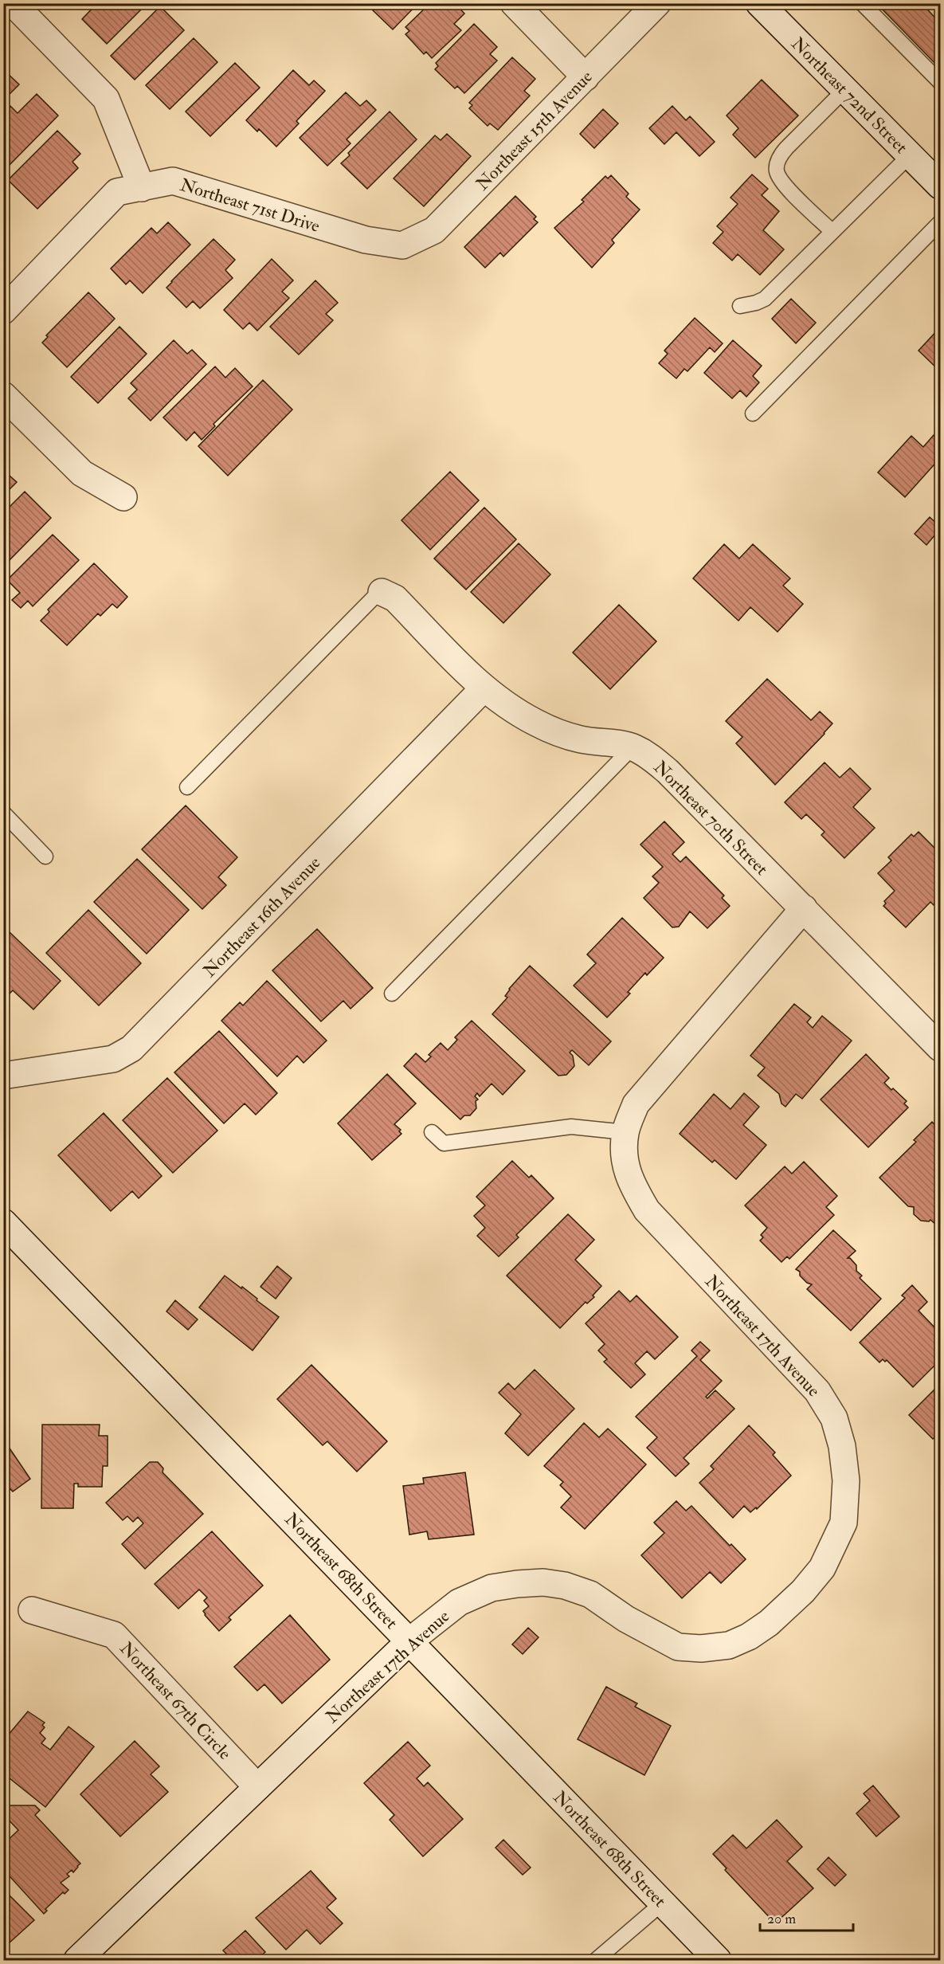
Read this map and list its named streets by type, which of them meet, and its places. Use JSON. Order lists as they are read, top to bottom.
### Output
{
  "streets": {
    "street": [
      "Northeast 72nd Street",
      "Northeast 15th Avenue",
      "Northeast 71st Drive",
      "Northeast 70th Street",
      "Northeast 16th Avenue",
      "Northeast 17th Avenue",
      "Northeast 68th Street",
      "Northeast 67th Circle"
    ]
  },
  "crossings": [
    ["Northeast 15th Avenue", "Northeast 71st Drive"],
    ["Northeast 70th Street", "Northeast 16th Avenue"],
    ["Northeast 70th Street", "Northeast 17th Avenue"],
    ["Northeast 17th Avenue", "Northeast 68th Street"],
    ["Northeast 17th Avenue", "Northeast 67th Circle"]
  ],
  "scale_bar": "20 m"
}
